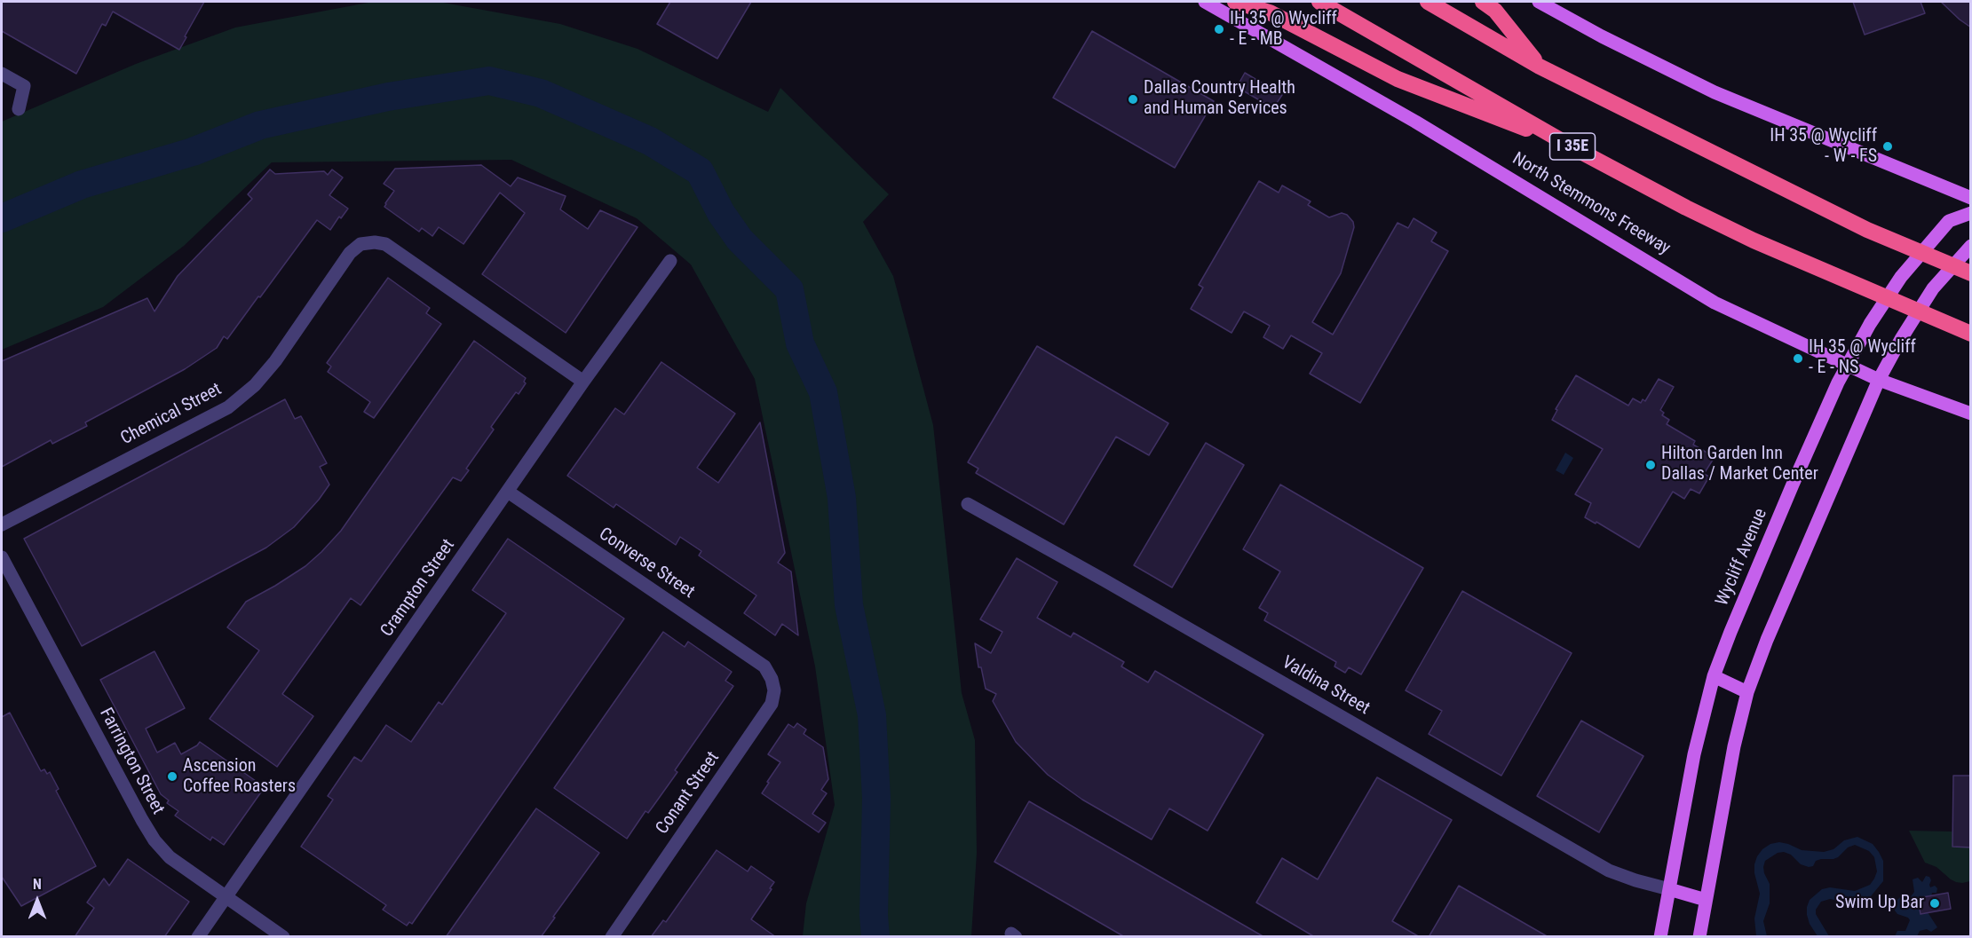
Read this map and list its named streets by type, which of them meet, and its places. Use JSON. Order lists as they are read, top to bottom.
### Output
{
  "streets": {
    "highway": ["I 35E"],
    "main road": ["North Stemmons Freeway", "Wycliff Avenue"],
    "street": [
      "Chemical Street",
      "Converse Street",
      "Crampton Street",
      "Valdina Street",
      "Farrington Street",
      "Conant Street"
    ]
  },
  "crossings": [
    ["North Stemmons Freeway", "Wycliff Avenue"],
    ["Chemical Street", "Crampton Street"],
    ["Wycliff Avenue", "Valdina Street"],
    ["Converse Street", "Crampton Street"],
    ["Converse Street", "Conant Street"],
    ["Crampton Street", "Farrington Street"]
  ],
  "places": [
    "IH 35 @ Wycliff - E - MB",
    "Dallas Country Health and Human Services",
    "IH 35 @ Wycliff - W - FS",
    "IH 35 @ Wycliff - E - NS",
    "Hilton Garden Inn Dallas / Market Center",
    "Ascension Coffee Roasters",
    "Swim Up Bar"
  ],
  "north": "top"
}
